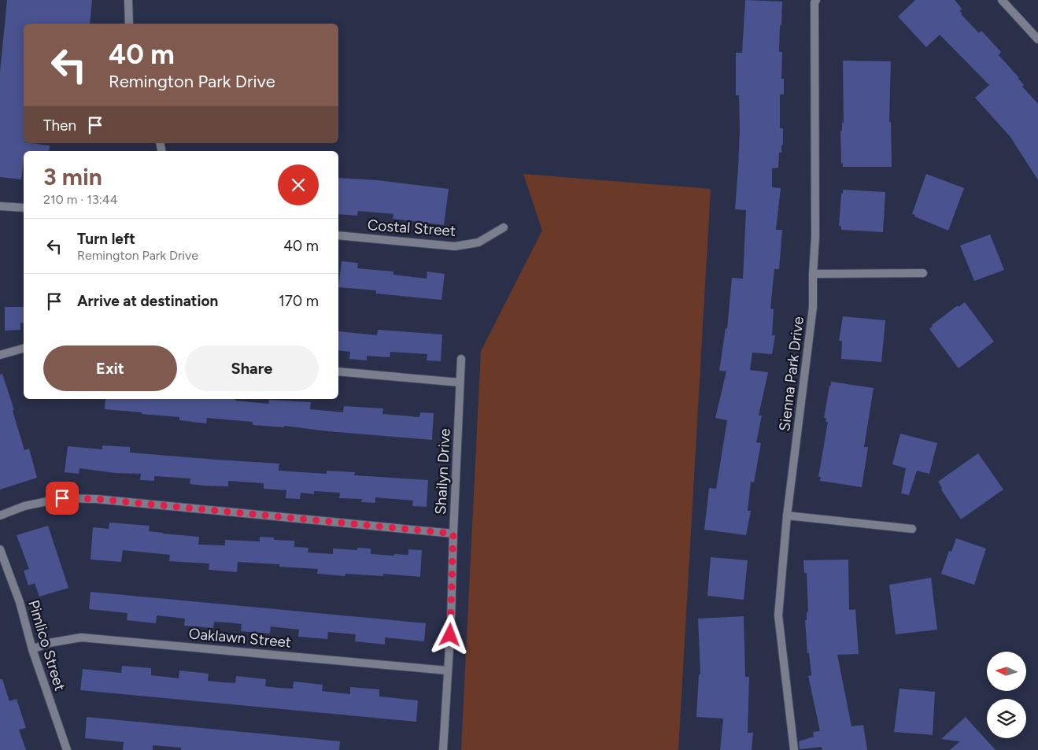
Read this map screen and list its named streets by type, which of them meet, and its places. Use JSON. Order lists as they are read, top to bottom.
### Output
{
  "streets": {
    "street": [
      "Costal Street",
      "Sienna Park Drive",
      "Shailyn Drive",
      "Oaklawn Street",
      "Pimlico Street"
    ]
  },
  "crossings": [
    ["Shailyn Drive", "Oaklawn Street"],
    ["Oaklawn Street", "Pimlico Street"]
  ],
  "north": "left",
  "page": {
    "turn": ["40 m", "Remington Park Drive"],
    "then": "Then",
    "heading": ["3 min", "210 m · 13:44"],
    "list": [
      {
        "name": "Turn left",
        "note": "Remington Park Drive",
        "value": "40 m"
      },
      {
        "name": "Arrive at destination",
        "value": "170 m"
      }
    ],
    "buttons": ["Exit", "Share"]
  }
}
